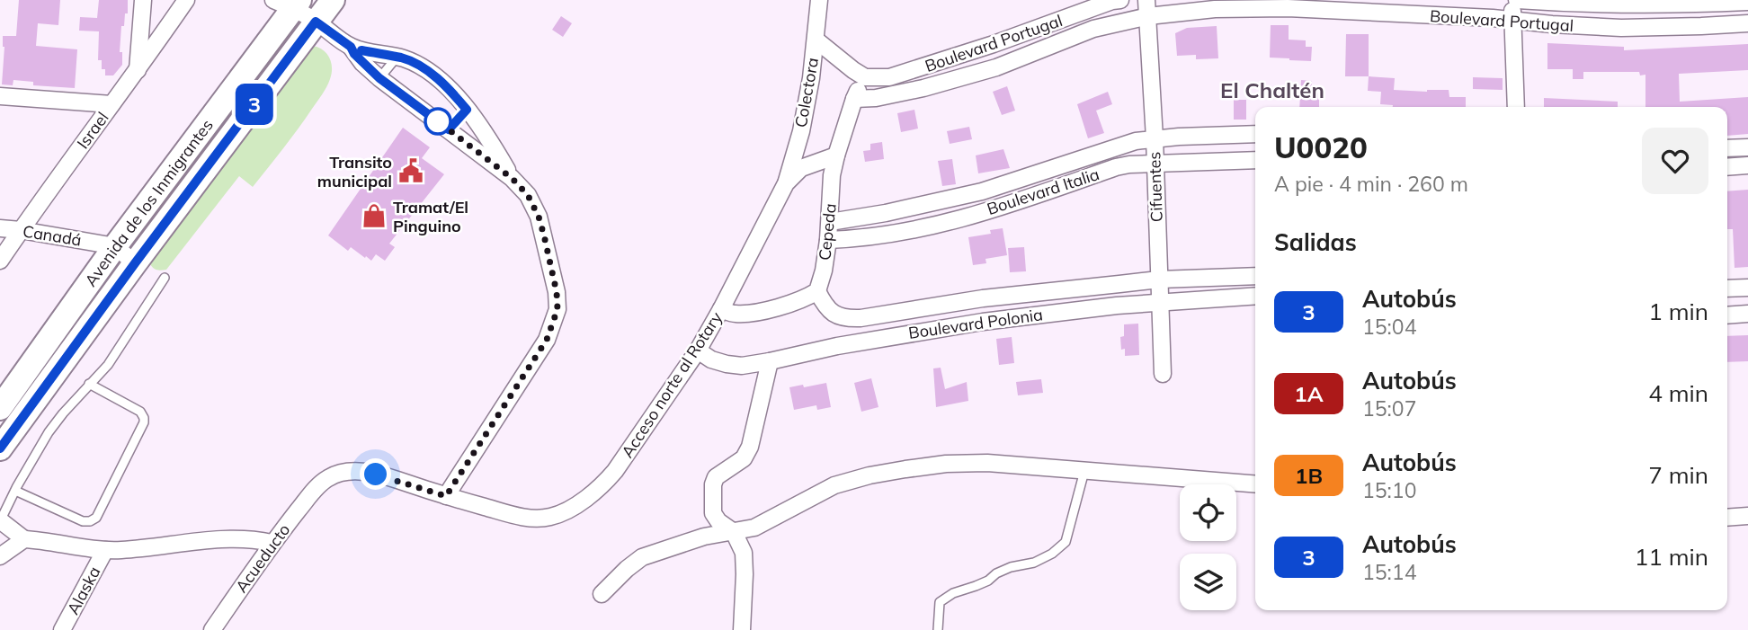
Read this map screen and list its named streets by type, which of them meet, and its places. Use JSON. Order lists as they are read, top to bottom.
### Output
{
  "streets": {
    "street": [
      "Boulevard Portugal",
      "Colectora",
      "Israel",
      "Cifuentes",
      "Boulevard Italia",
      "Avenida de los Inmigrantes",
      "Cepeda",
      "Canadá",
      "Boulevard Polonia",
      "Acceso norte al Rotary",
      "Acueducto",
      "Alaska"
    ]
  },
  "crossings": [
    ["Boulevard Portugal", "Cifuentes"],
    ["Boulevard Portugal", "Cepeda"],
    ["Colectora", "Acceso norte al Rotary"],
    ["Israel", "Canadá"],
    ["Cifuentes", "Boulevard Italia"],
    ["Cifuentes", "Boulevard Polonia"],
    ["Boulevard Italia", "Cepeda"],
    ["Avenida de los Inmigrantes", "Canadá"],
    ["Cepeda", "Boulevard Polonia"],
    ["Cepeda", "Acceso norte al Rotary"],
    ["Boulevard Polonia", "Acceso norte al Rotary"],
    ["Acceso norte al Rotary", "Acueducto"]
  ],
  "districts": ["El Chaltén"],
  "places": {
    "public building": ["Transito municipal"],
    "shop": ["Tramat/El Pinguino"]
  },
  "lines": ["bus line 3"],
  "page": {
    "on_map": "3",
    "heading": [
      ["U0020", "A pie · 4 min · 260 m"],
      "Salidas"
    ],
    "list": [
      {
        "mark": "3",
        "name": "Autobús",
        "note": "15:04",
        "value": "1 min"
      },
      {
        "mark": "1A",
        "name": "Autobús",
        "note": "15:07",
        "value": "4 min"
      },
      {
        "mark": "1B",
        "name": "Autobús",
        "note": "15:10",
        "value": "7 min"
      },
      {
        "mark": "3",
        "name": "Autobús",
        "note": "15:14",
        "value": "11 min"
      }
    ]
  }
}
